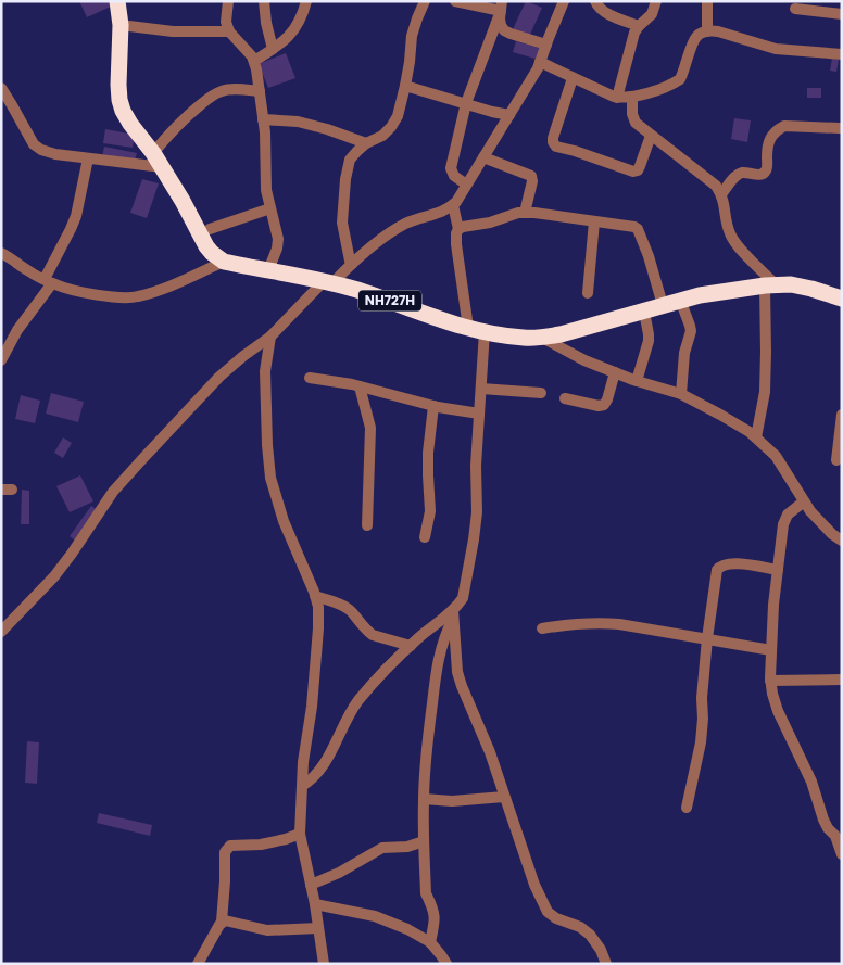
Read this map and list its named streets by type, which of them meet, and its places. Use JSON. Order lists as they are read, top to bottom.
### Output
{
  "streets": {
    "highway": ["NH727H"]
  }
}
